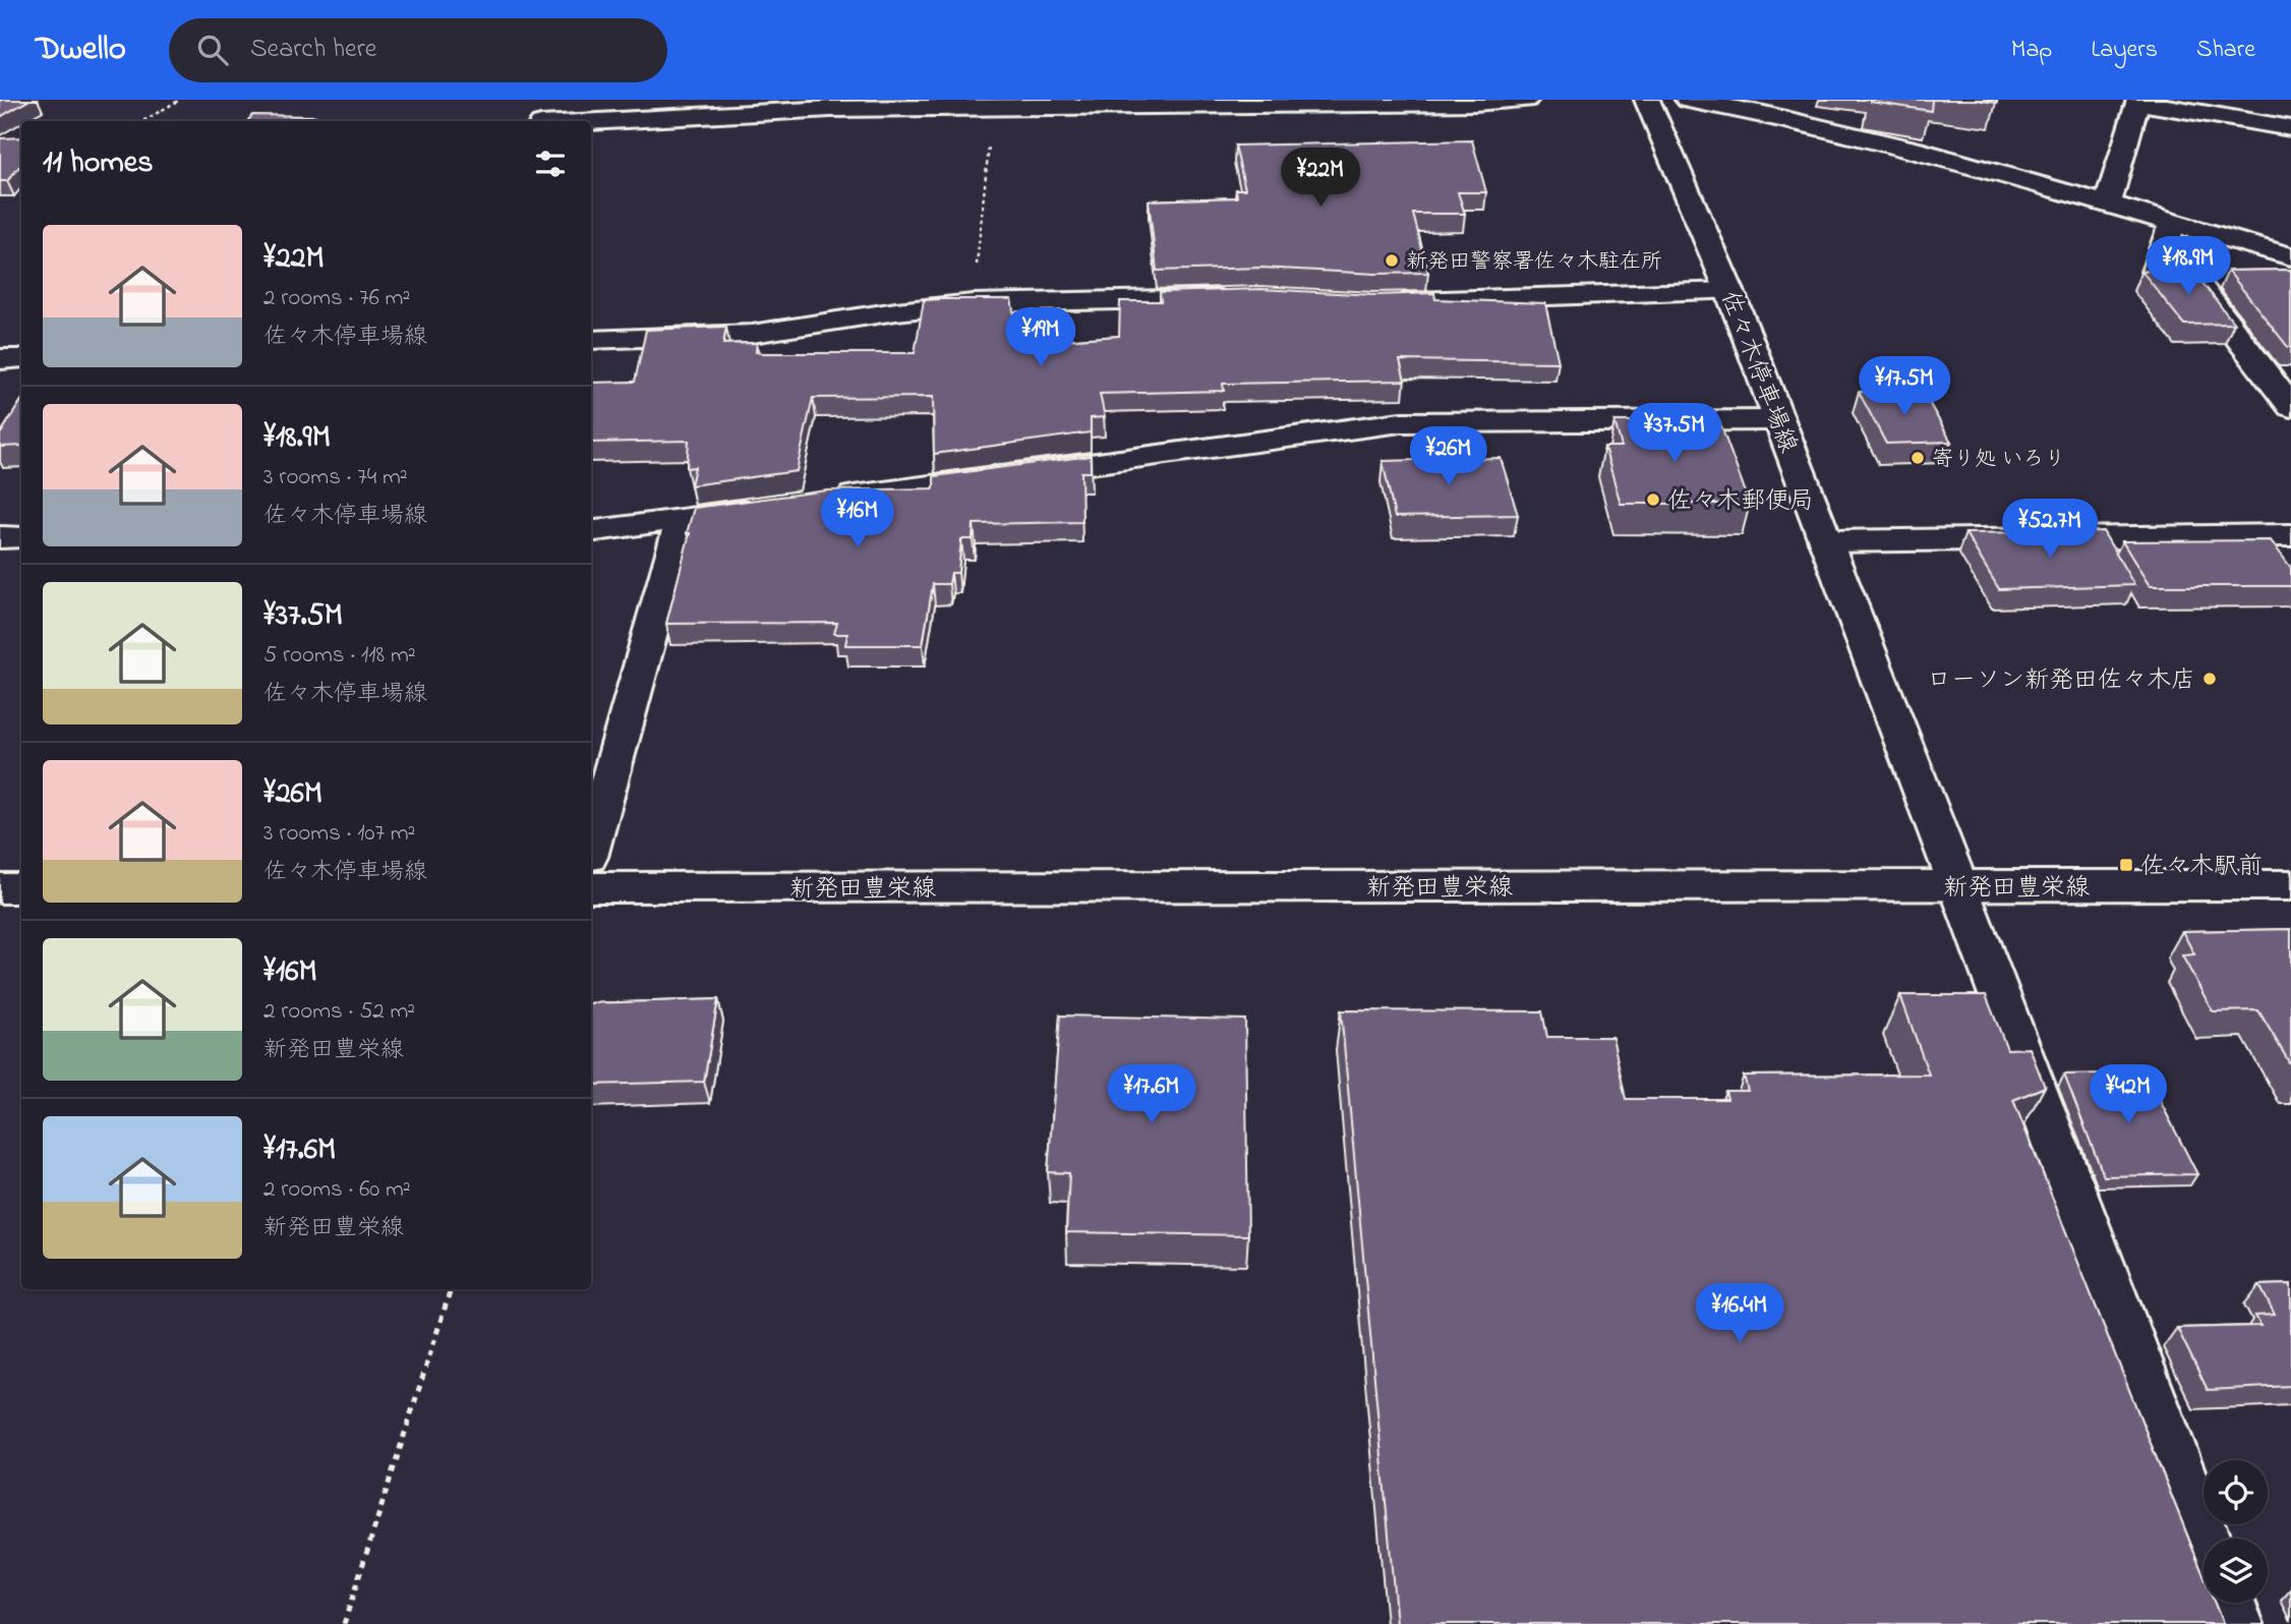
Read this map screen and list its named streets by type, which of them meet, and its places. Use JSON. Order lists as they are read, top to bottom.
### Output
{
  "streets": {
    "street": ["佐々木停車場線", "新発田豊栄線"]
  },
  "crossings": [
    ["佐々木停車場線", "新発田豊栄線"]
  ],
  "places": {
    "other": [
      "新発田警察署佐々木駐在所",
      "寄り処 いろり",
      "佐々木郵便局",
      "ローソン新発田佐々木店"
    ],
    "transit": ["佐々木駅前"]
  },
  "page": {
    "header": "Dwello",
    "search": "Search here",
    "nav": ["Map", "Layers", "Share"],
    "heading": "11 homes",
    "price": [
      "¥22M",
      "¥18.9M",
      "¥19M",
      "¥17.5M",
      "¥37.5M",
      "¥26M",
      "¥16M",
      "¥52.7M",
      "¥17.6M",
      "¥42M",
      "¥16.4M"
    ],
    "list": [
      {
        "name": "¥22M",
        "note": "2 rooms · 76 m² · 佐々木停車場線"
      },
      {
        "name": "¥18.9M",
        "note": "3 rooms · 74 m² · 佐々木停車場線"
      },
      {
        "name": "¥37.5M",
        "note": "5 rooms · 118 m² · 佐々木停車場線"
      },
      {
        "name": "¥26M",
        "note": "3 rooms · 107 m² · 佐々木停車場線"
      },
      {
        "name": "¥16M",
        "note": "2 rooms · 52 m² · 新発田豊栄線"
      },
      {
        "name": "¥17.6M",
        "note": "2 rooms · 60 m² · 新発田豊栄線"
      }
    ]
  }
}
